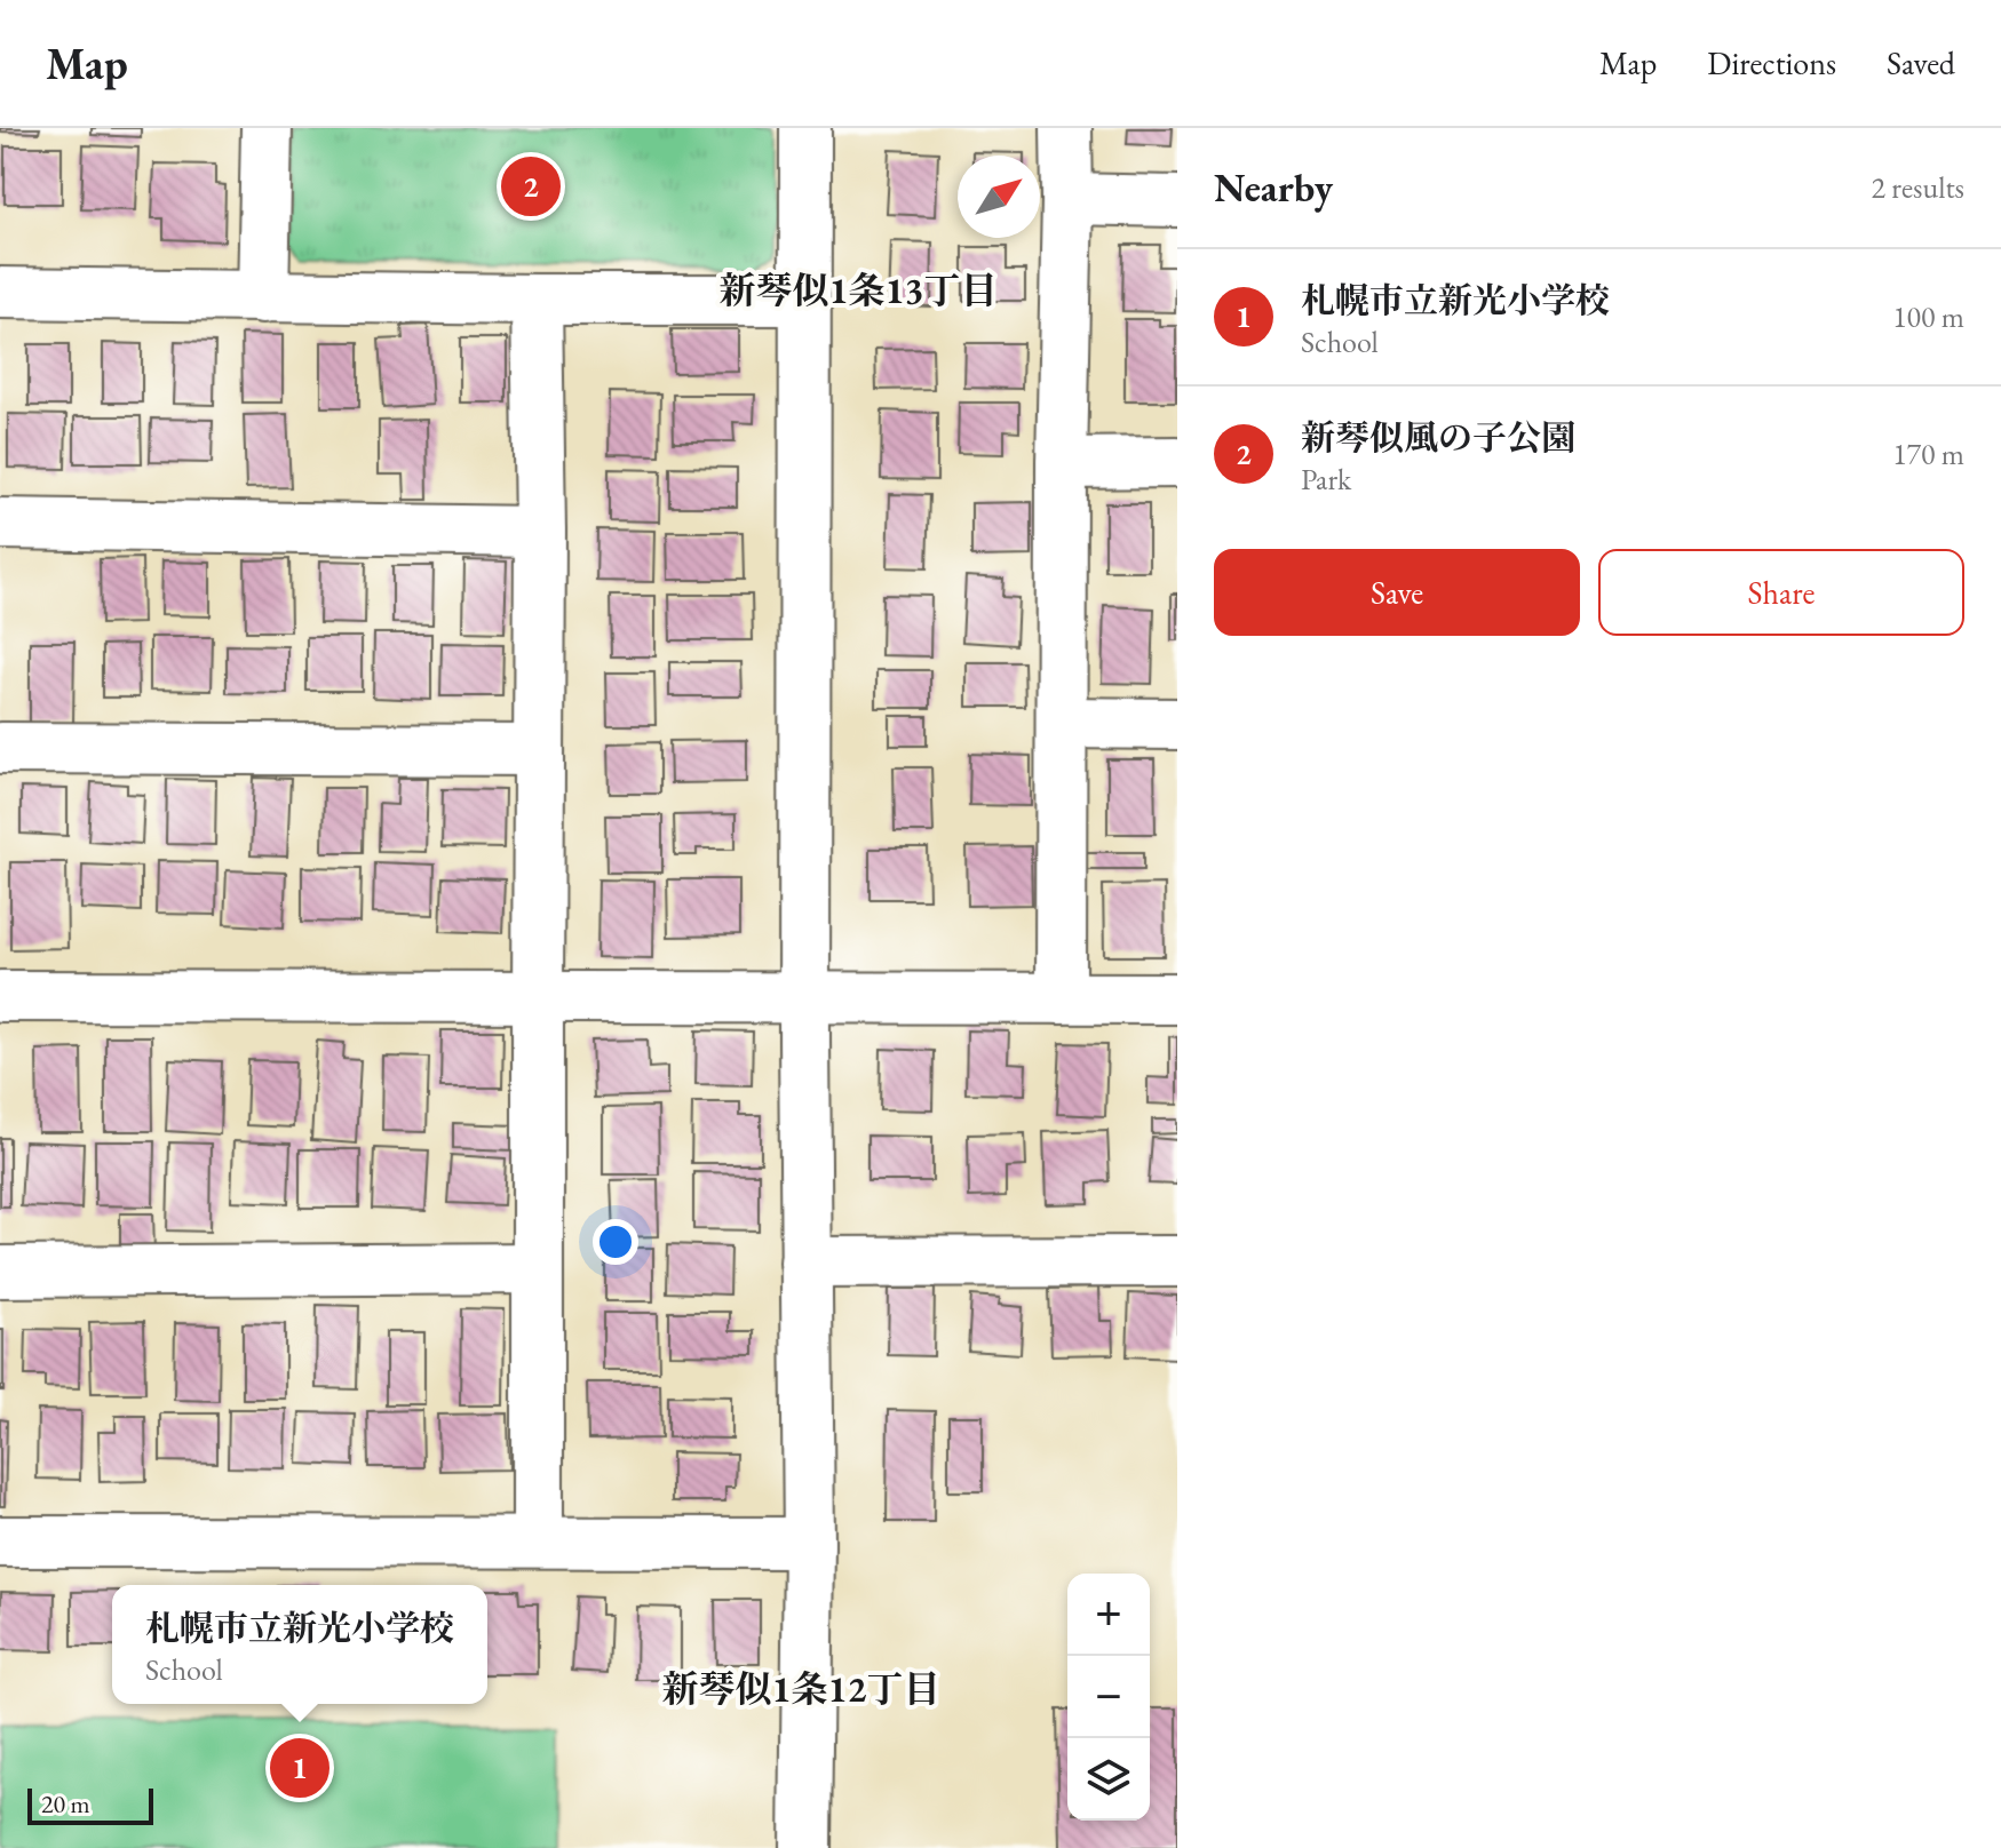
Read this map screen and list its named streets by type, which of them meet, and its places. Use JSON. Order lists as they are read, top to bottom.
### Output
{
  "districts": ["新琴似1条13丁目", "新琴似1条12丁目"],
  "scale_bar": "20 m",
  "north": "top right",
  "page": {
    "header": "Map",
    "nav": ["Map", "Directions", "Saved"],
    "heading": ["Nearby", "2 results"],
    "pins": ["2", "1"],
    "list": [
      {
        "mark": "1",
        "name": "札幌市立新光小学校",
        "note": "School",
        "value": "100 m"
      },
      {
        "mark": "2",
        "name": "新琴似風の子公園",
        "note": "Park",
        "value": "170 m"
      }
    ],
    "buttons": ["Save", "Share"],
    "map_buttons": ["+", "−"],
    "popup": ["札幌市立新光小学校", "School"],
    "scale": "20 m"
  }
}
